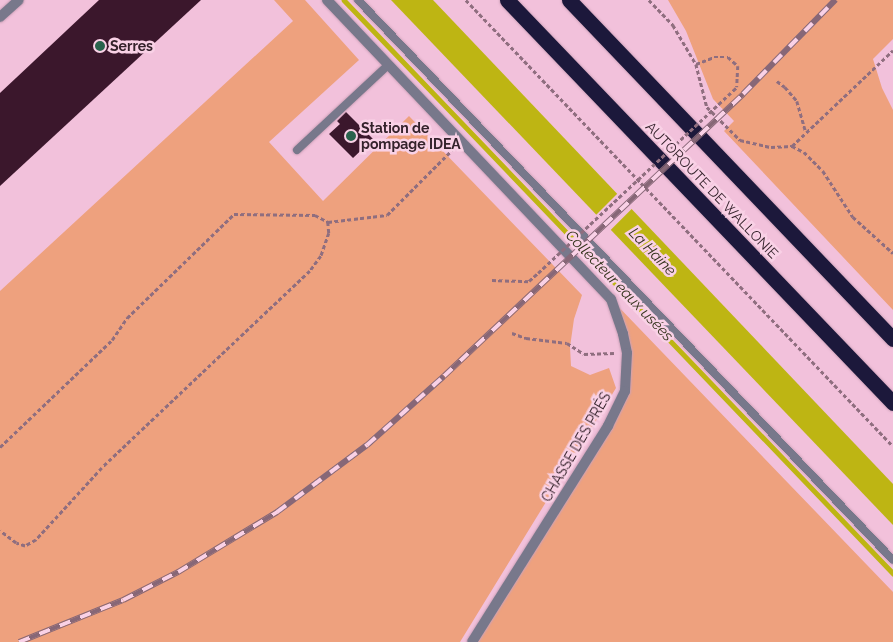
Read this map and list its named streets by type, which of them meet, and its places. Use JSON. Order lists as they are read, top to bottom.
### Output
{
  "streets": {
    "highway": ["AUTOROUTE DE WALLONIE"],
    "street": ["CHASSE DES PRÉS"]
  },
  "water": ["La Haine", "Collecteur eaux usées"],
  "places": ["Serres", "Station de pompage IDEA"]
}
